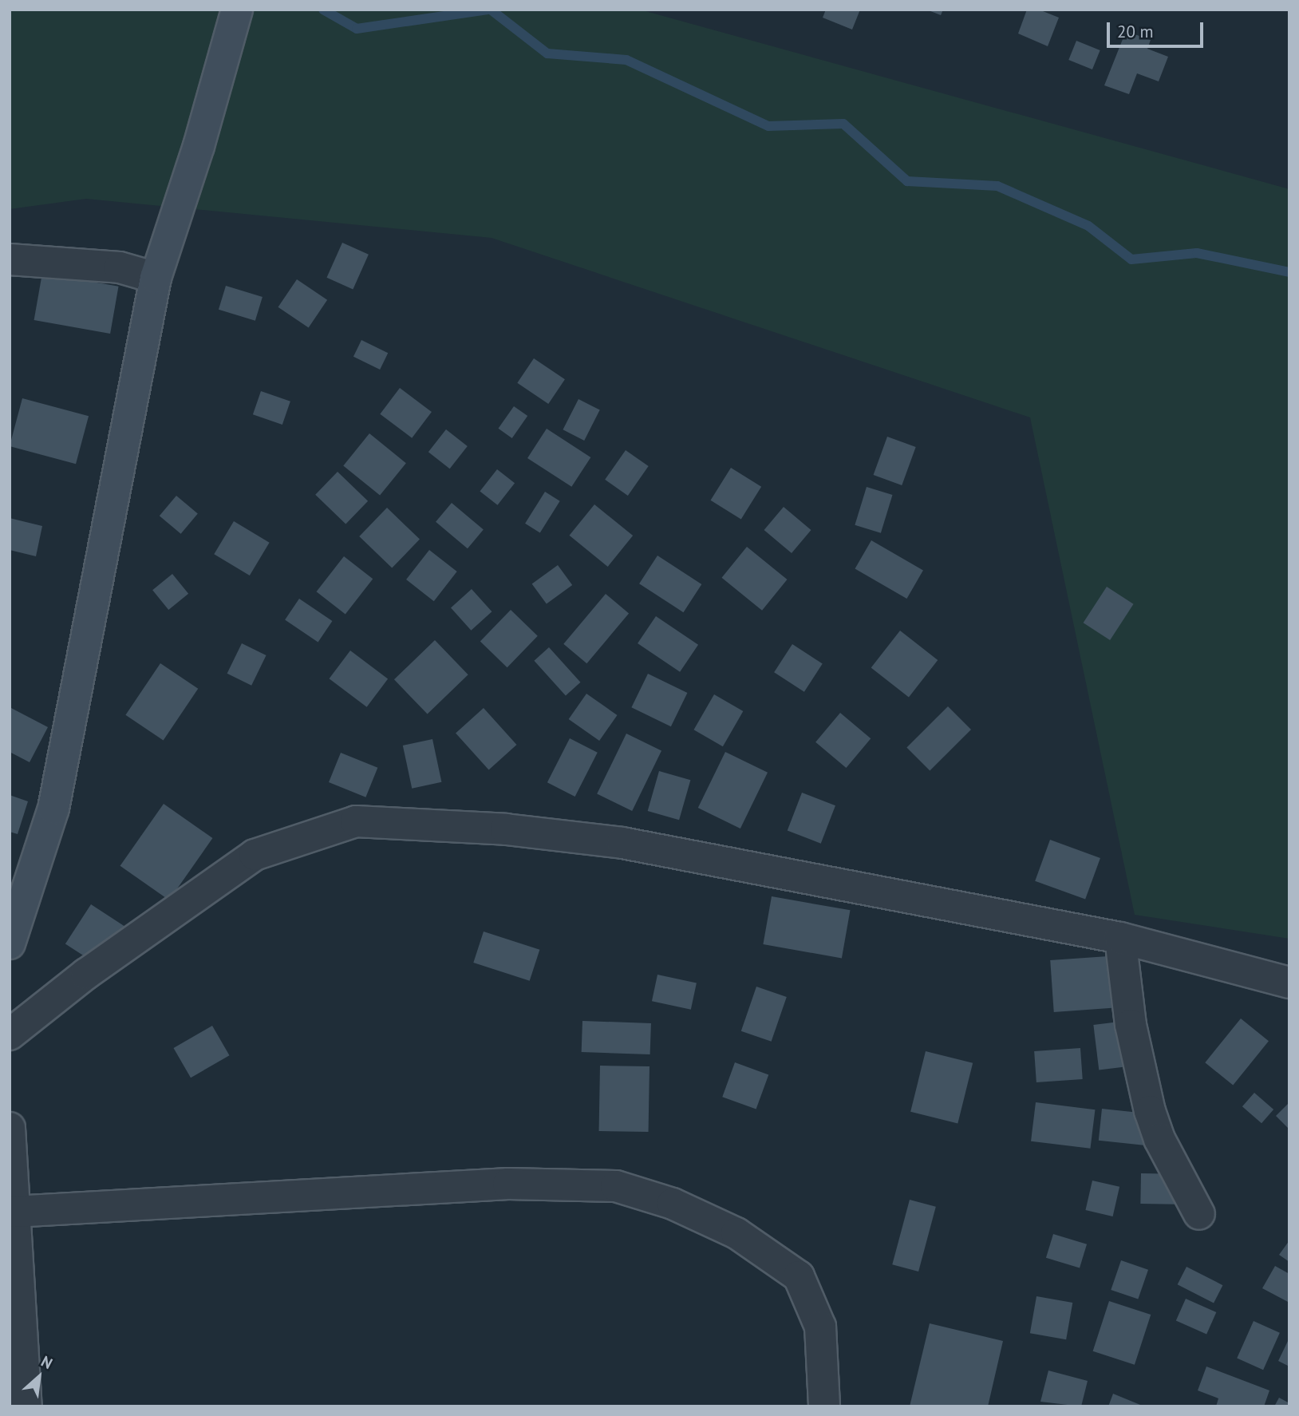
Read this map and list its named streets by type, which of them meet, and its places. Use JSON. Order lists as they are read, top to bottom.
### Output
{
  "scale_bar": "20 m",
  "north": "top right"
}
